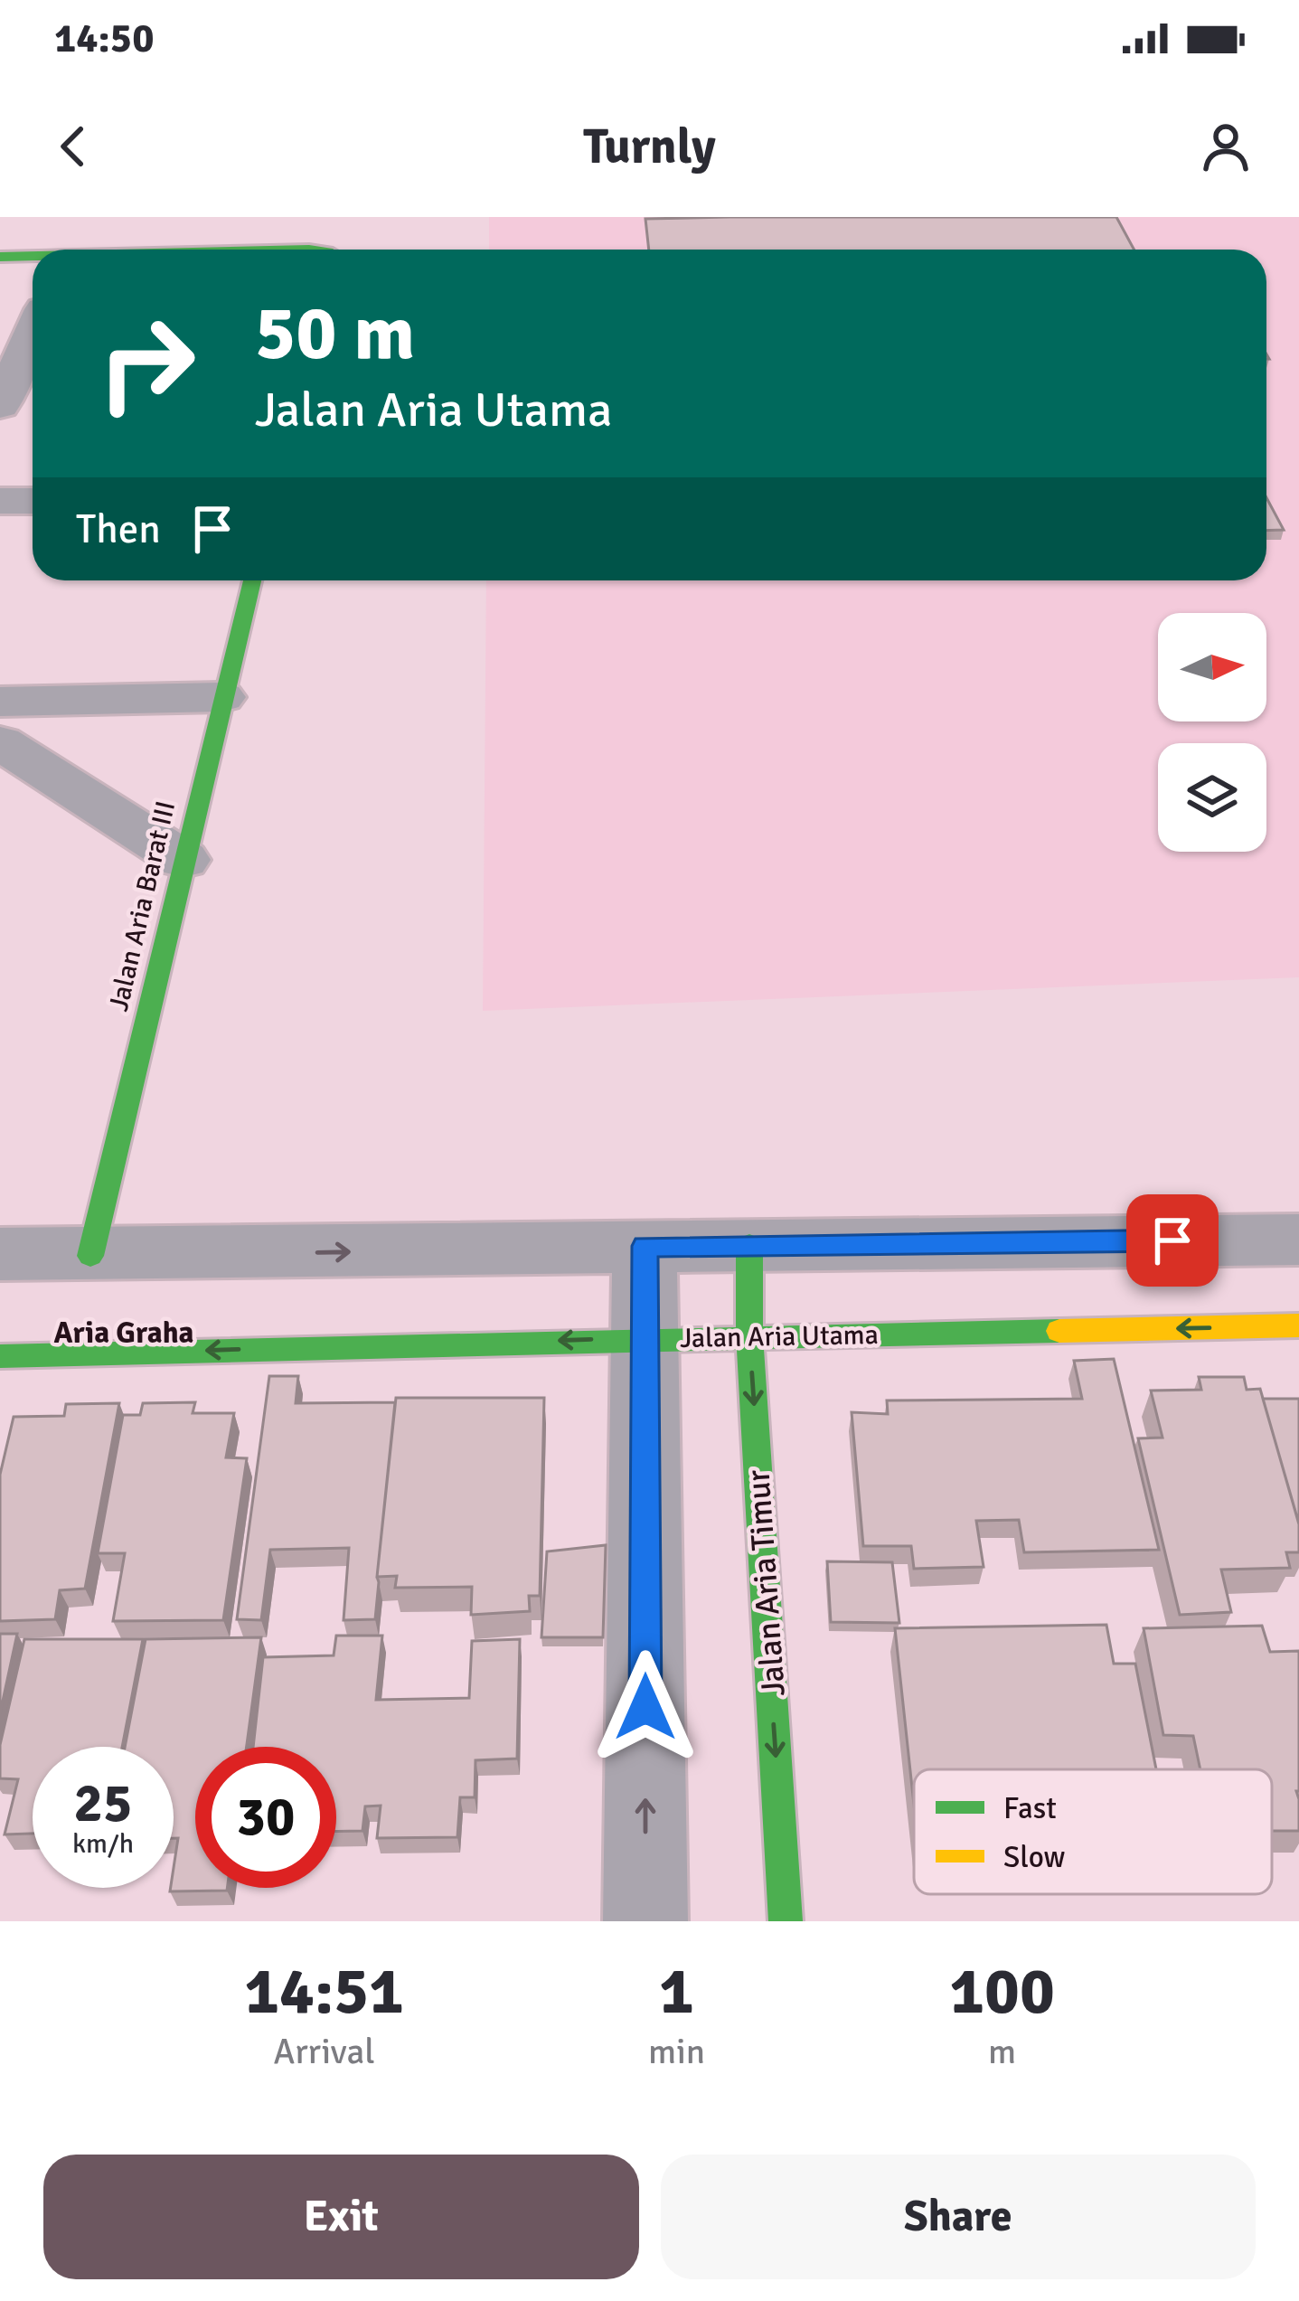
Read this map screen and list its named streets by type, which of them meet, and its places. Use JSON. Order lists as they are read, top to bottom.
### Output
{
  "streets": {
    "street": ["Jalan Aria Barat III", "Jalan Aria Utama", "Jalan Aria Timur"]
  },
  "crossings": [
    ["Jalan Aria Utama", "Jalan Aria Timur"]
  ],
  "districts": ["Aria Graha"],
  "legend": ["Fast", "Slow"],
  "north": "right",
  "page": {
    "status": "14:50",
    "header": "Turnly",
    "turn": ["50 m", "Jalan Aria Utama"],
    "then": "Then",
    "speed": "25 km/h",
    "limit": "30",
    "eta": [
      "14:51",
      "Arrival",
      "1",
      "min",
      "100",
      "m"
    ],
    "buttons": ["Exit", "Share"]
  }
}
